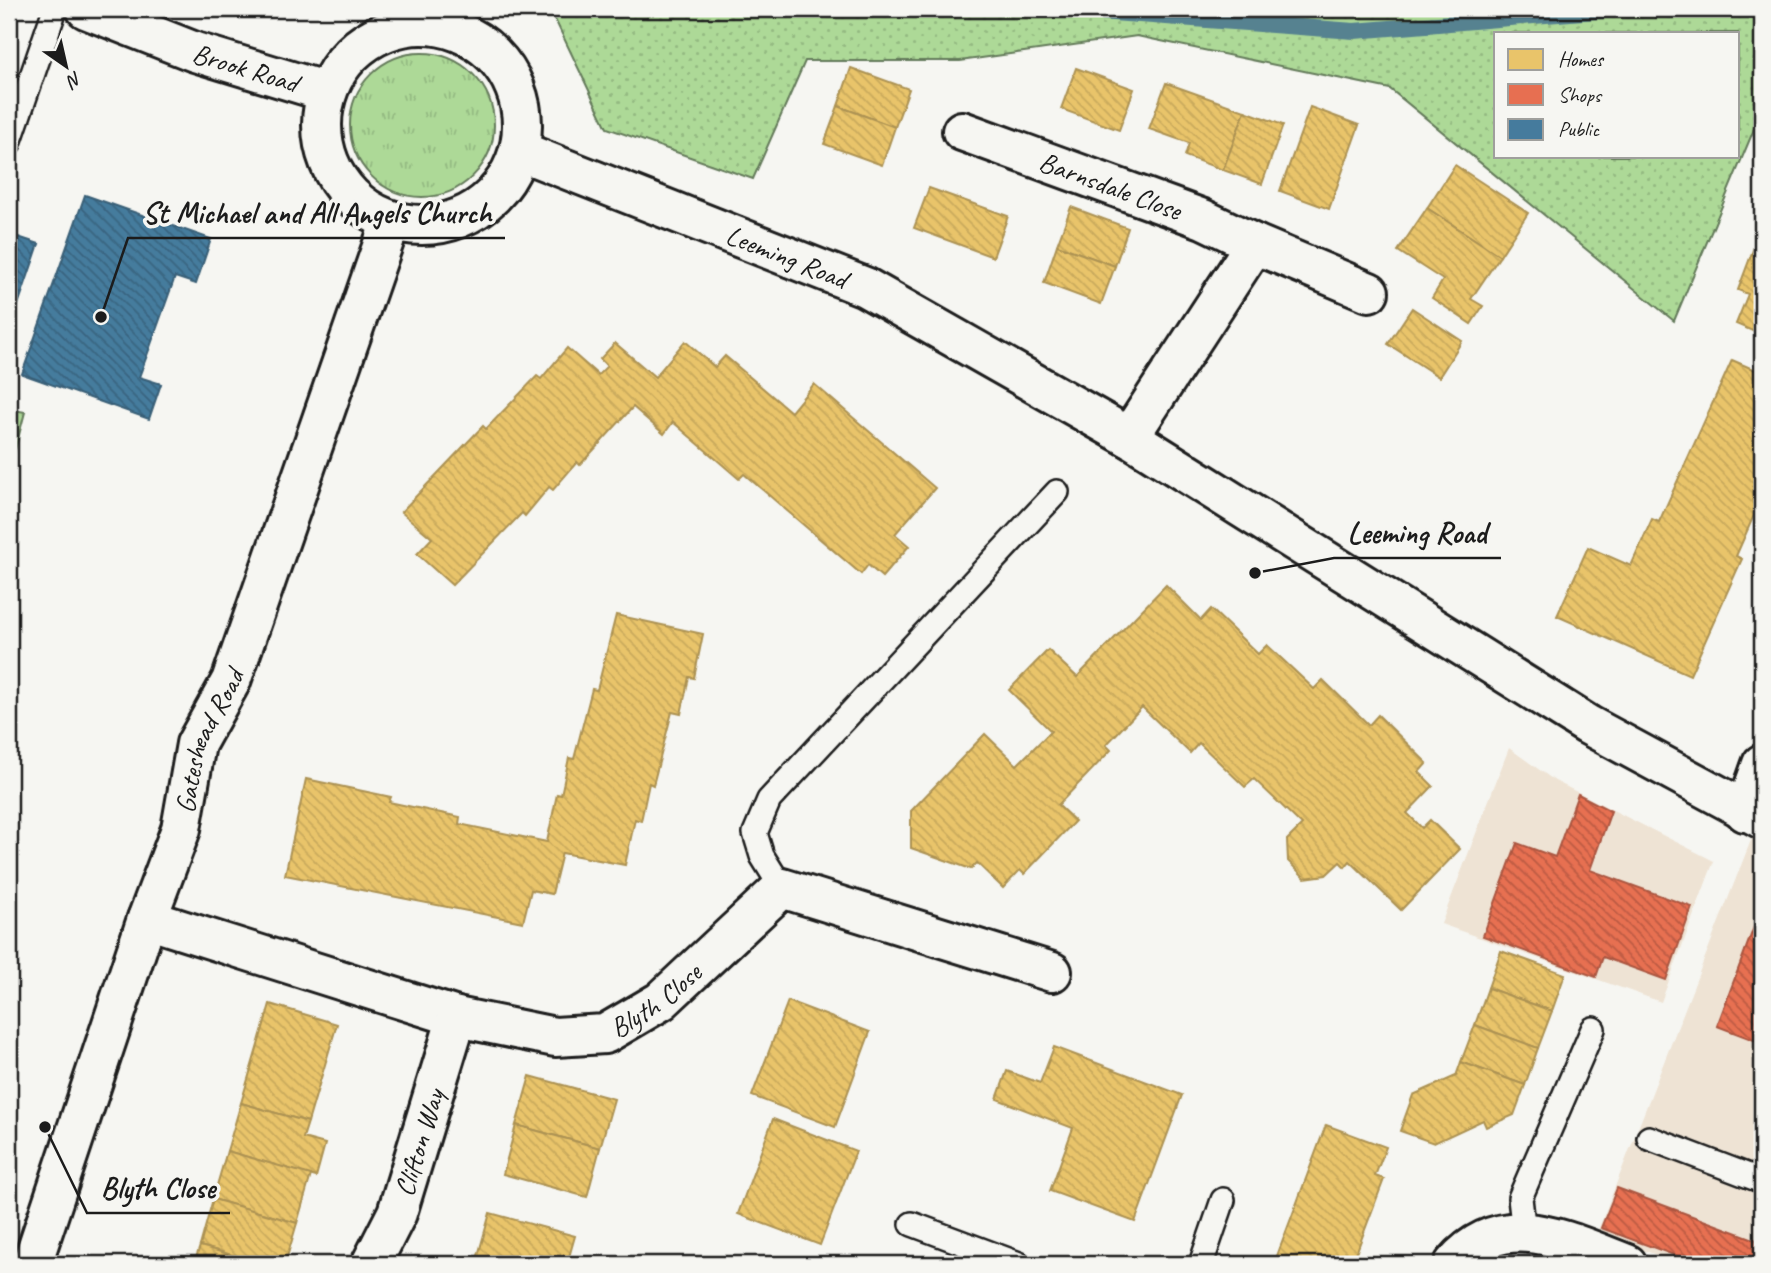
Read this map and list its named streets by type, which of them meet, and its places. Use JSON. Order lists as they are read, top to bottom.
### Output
{
  "streets": {
    "street": [
      "Brook Road",
      "Barnsdale Close",
      "Leeming Road",
      "Gateshead Road",
      "Blyth Close",
      "Clifton Way"
    ]
  },
  "crossings": [
    ["Brook Road", "Leeming Road"],
    ["Brook Road", "Gateshead Road"],
    ["Leeming Road", "Gateshead Road"],
    ["Gateshead Road", "Blyth Close"],
    ["Blyth Close", "Clifton Way"]
  ],
  "places": ["St Michael and All Angels Church", "Leeming Road", "Blyth Close"],
  "legend": ["Homes", "Shops", "Public"],
  "north": "bottom right"
}
